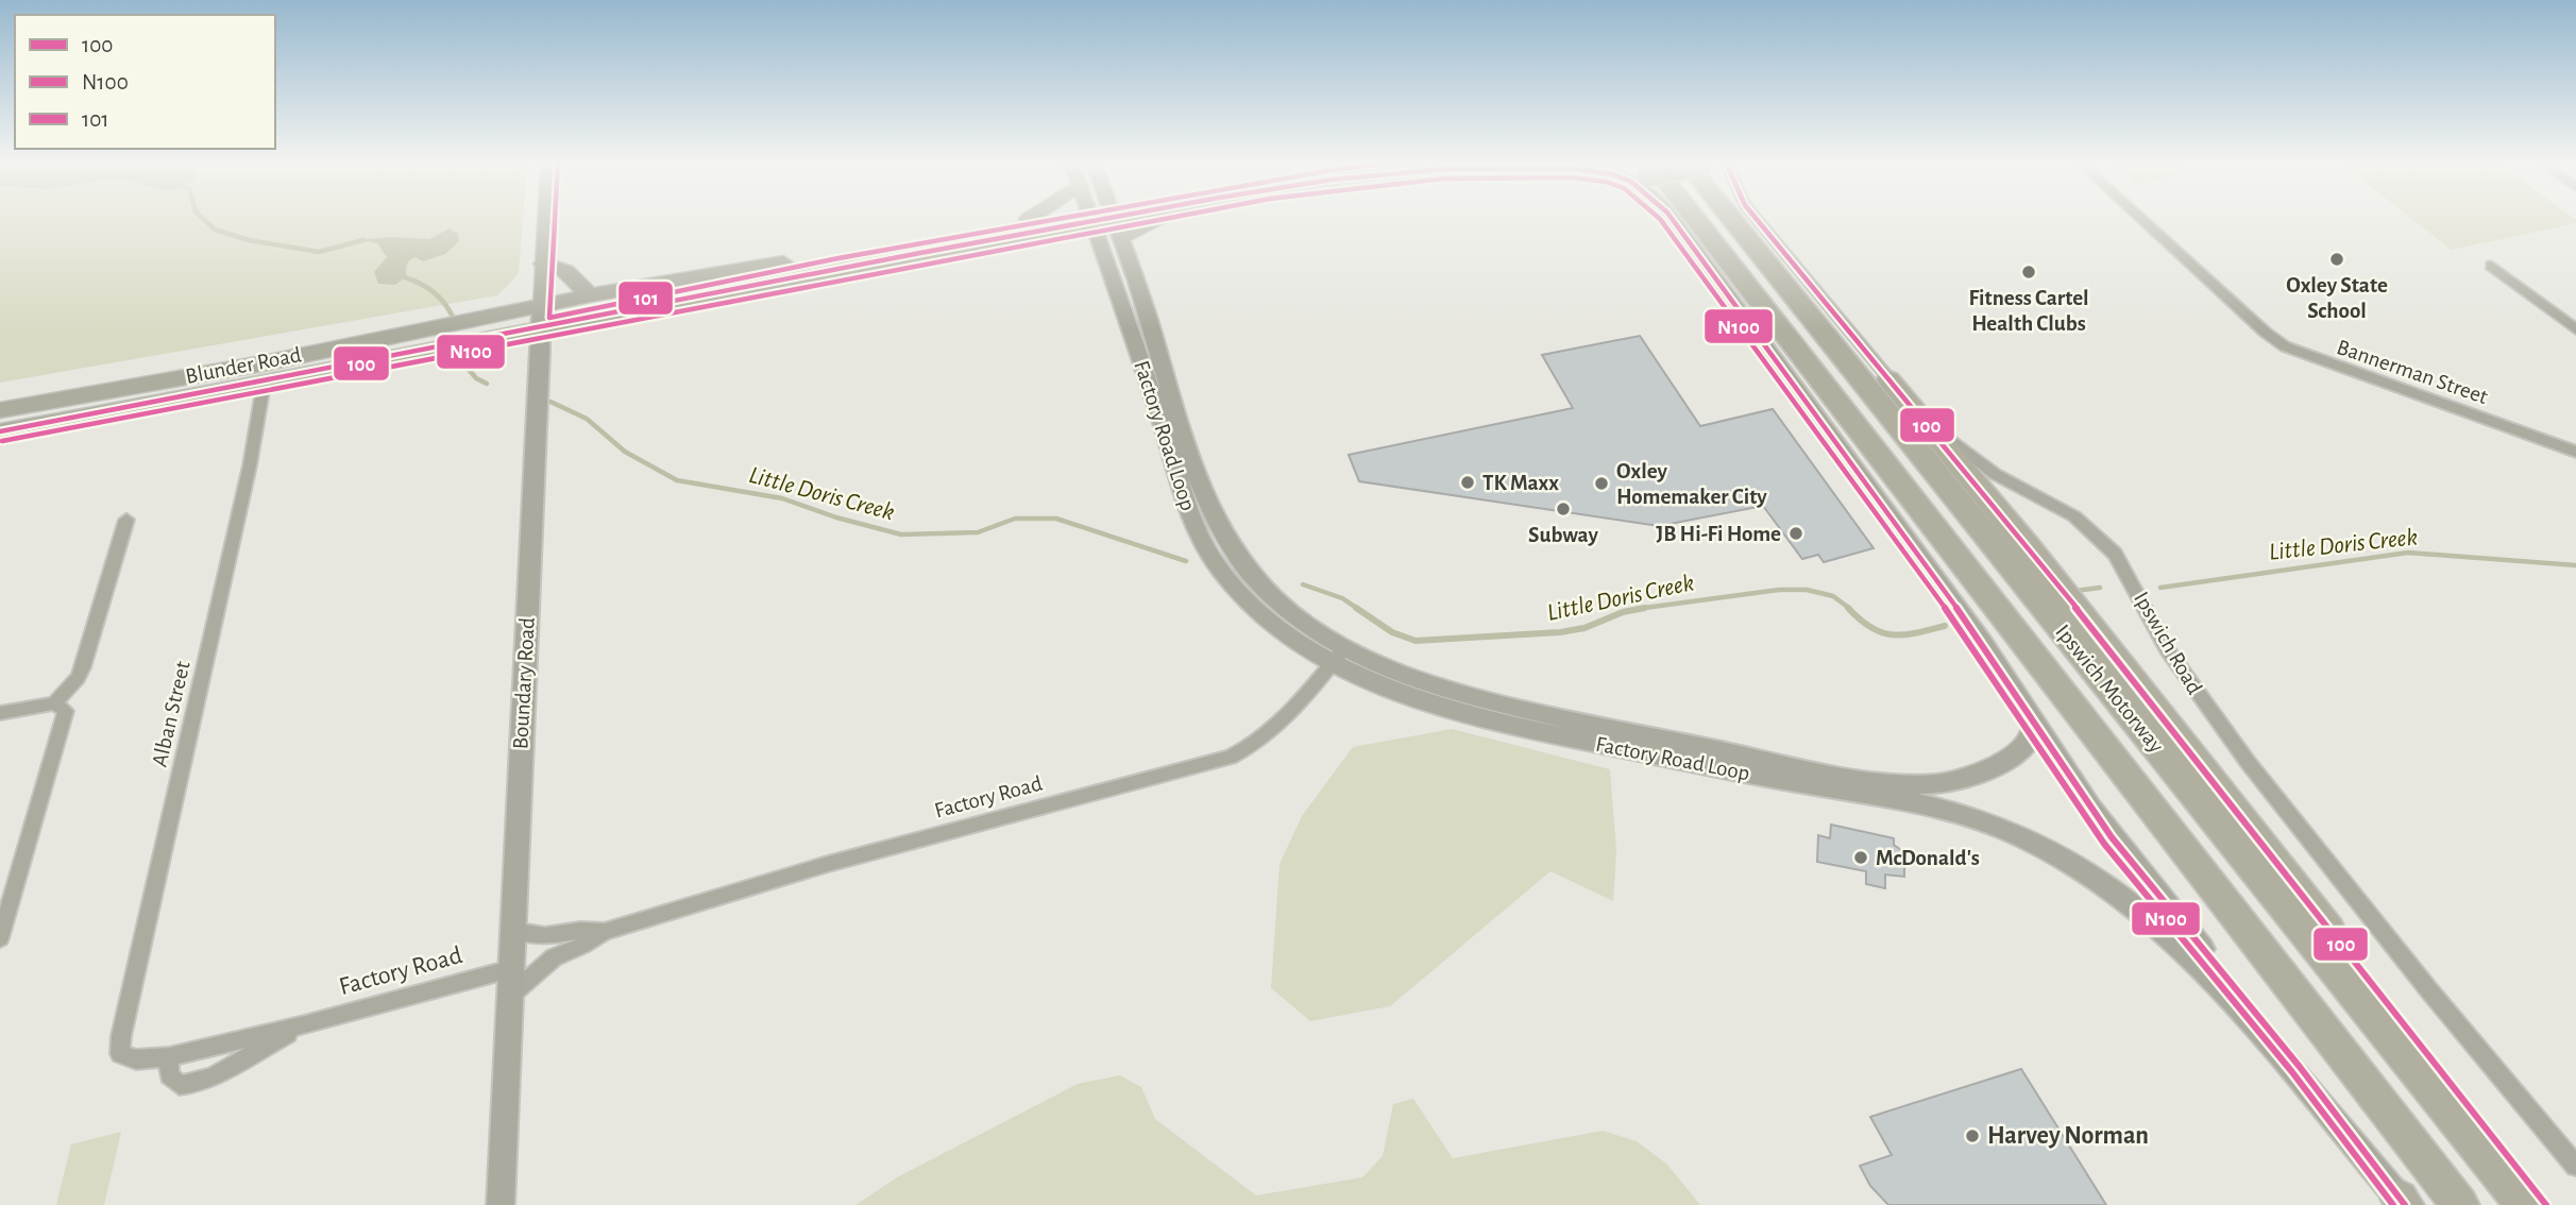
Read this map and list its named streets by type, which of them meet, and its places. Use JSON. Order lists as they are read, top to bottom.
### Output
{
  "streets": {
    "highway": ["Ipswich Motorway"],
    "main road": ["Blunder Road", "Factory Road Loop", "Boundary Road"],
    "street": [
      "Bannerman Street",
      "Ipswich Road",
      "Alban Street",
      "Factory Road"
    ]
  },
  "crossings": [
    ["Blunder Road", "Boundary Road"],
    ["Blunder Road", "Alban Street"],
    ["Factory Road Loop", "Factory Road"],
    ["Boundary Road", "Factory Road"],
    ["Alban Street", "Factory Road"]
  ],
  "water": ["Little Doris Creek"],
  "places": [
    "Oxley State School",
    "Fitness Cartel Health Clubs",
    "TK Maxx",
    "Oxley Homemaker City",
    "Subway",
    "JB Hi-Fi Home",
    "McDonald's",
    "Harvey Norman"
  ],
  "lines": ["transit line 100", "transit line N100", "transit line 101"],
  "legend": ["100", "N100", "101"]
}
